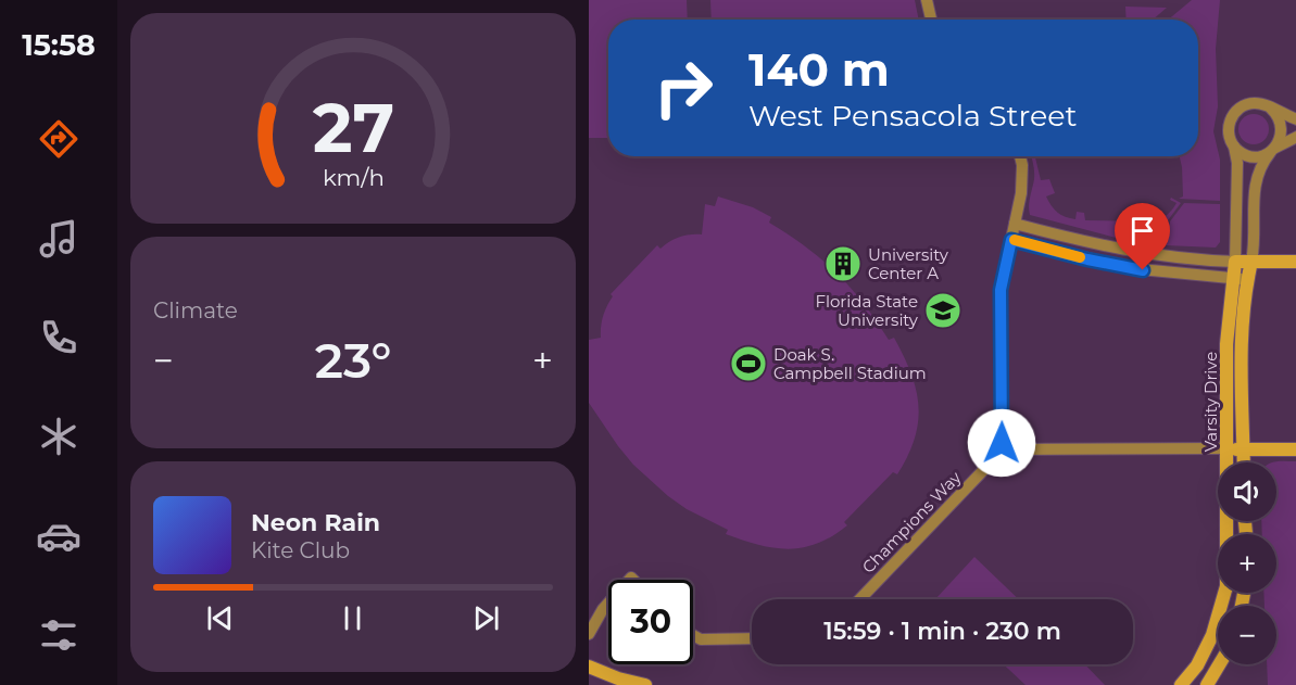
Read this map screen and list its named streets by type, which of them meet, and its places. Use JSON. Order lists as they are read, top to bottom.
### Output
{
  "streets": {
    "main road": ["Varsity Drive"],
    "street": ["Champions Way"]
  },
  "places": {
    "building": ["University Center A"],
    "school or university": ["Florida State University"],
    "sports": ["Doak S. Campbell Stadium"]
  },
  "page": {
    "tabs": "15:58",
    "turn": ["140 m", "West Pensacola Street"],
    "tile": "Climate",
    "heat": ["−", "23°", "+"],
    "map_buttons": ["+", "−"],
    "song": ["Neon Rain", "Kite Club"],
    "limit": "30",
    "trip": "15:59 · 1 min · 230 m",
    "gauge": ["27", "km/h"]
  }
}
